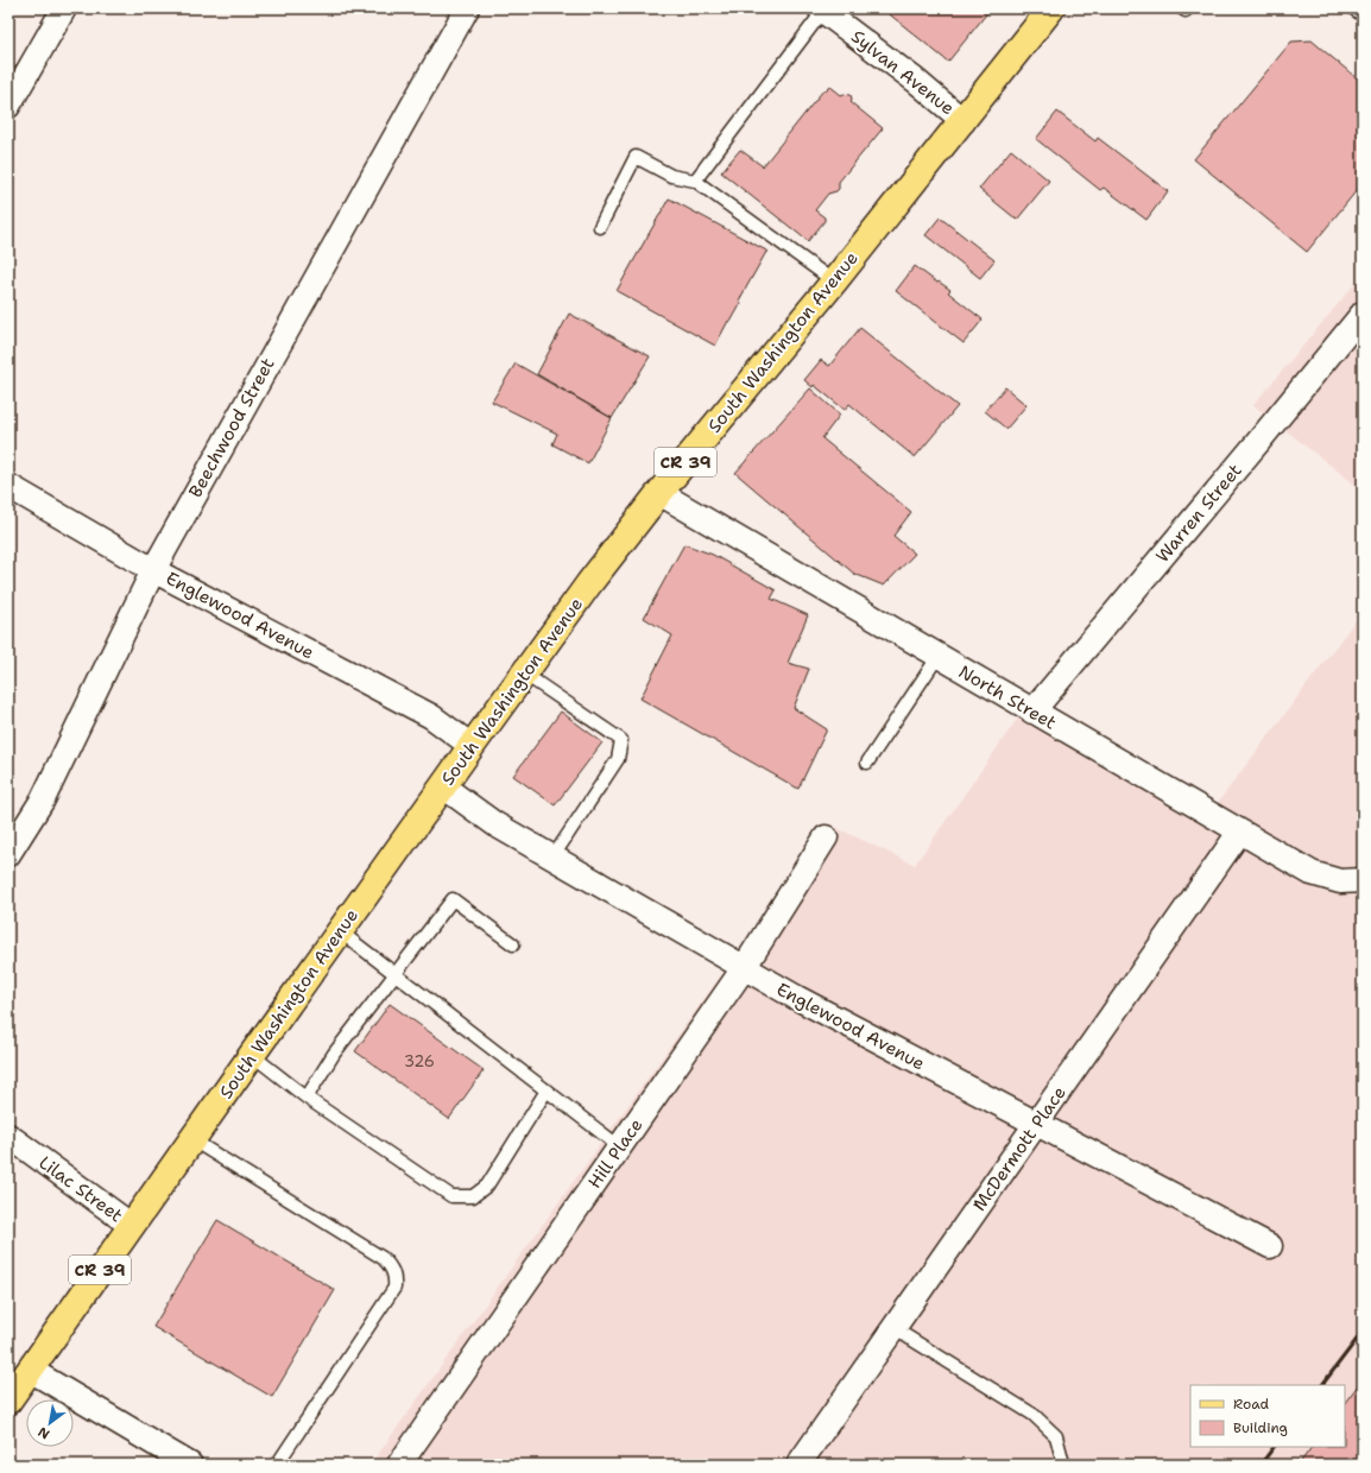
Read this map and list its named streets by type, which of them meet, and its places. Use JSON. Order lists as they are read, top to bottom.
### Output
{
  "streets": {
    "main road": ["South Washington Avenue", "CR 39"],
    "street": [
      "Sylvan Avenue",
      "Beechwood Street",
      "Warren Street",
      "Englewood Avenue",
      "North Street",
      "McDermott Place",
      "Hill Place",
      "Lilac Street"
    ]
  },
  "crossings": [
    ["Sylvan Avenue", "South Washington Avenue"],
    ["South Washington Avenue", "Englewood Avenue"],
    ["South Washington Avenue", "North Street"],
    ["South Washington Avenue", "Lilac Street"],
    ["Beechwood Street", "Englewood Avenue"],
    ["Warren Street", "North Street"],
    ["Englewood Avenue", "McDermott Place"],
    ["Englewood Avenue", "Hill Place"],
    ["North Street", "McDermott Place"]
  ],
  "house_numbers": ["326"],
  "legend": ["Road", "Building"],
  "north": "bottom left"
}
